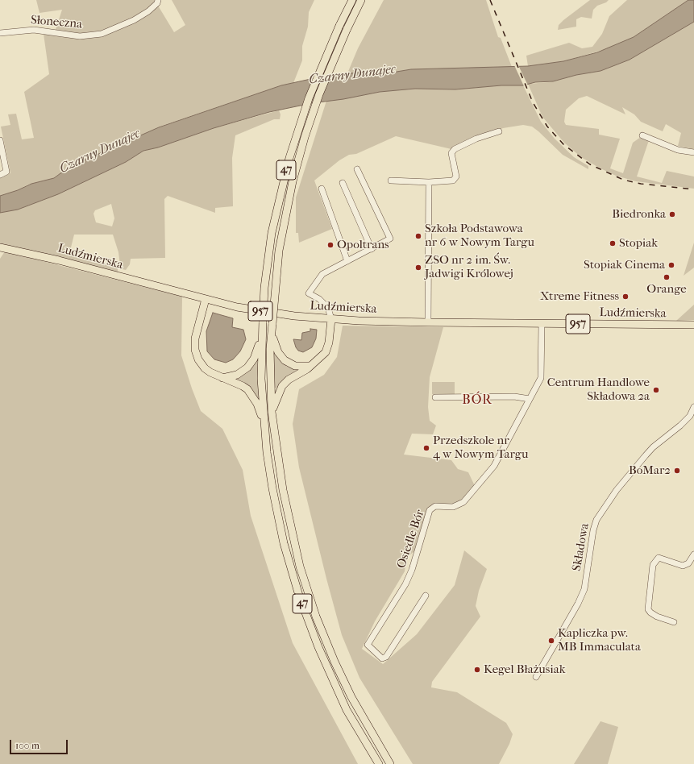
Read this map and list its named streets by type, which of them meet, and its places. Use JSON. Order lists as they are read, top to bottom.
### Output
{
  "streets": {
    "main road": ["47", "Ludźmierska", "957"],
    "street": ["Słoneczna", "Osiedle Bór", "Składowa"]
  },
  "crossings": [
    ["Ludźmierska", "Osiedle Bór"]
  ],
  "districts": ["BÓR"],
  "water": ["Czarny Dunajec"],
  "places": [
    "Biedronka",
    "Szkoła Podstawowa nr 6 w Nowym Targu",
    "Stopiak",
    "Opoltrans",
    "Stopiak Cinema",
    "ZSO nr 2 im. Św. Jadwigi Królowej",
    "Orange",
    "Xtreme Fitness",
    "Centrum Handlowe Składowa 2a",
    "Przedszkole nr 4 w Nowym Targu",
    "BoMar2",
    "Kapliczka pw. MB Immaculata",
    "Kegel Błażusiak"
  ],
  "scale_bar": "100 m"
}
